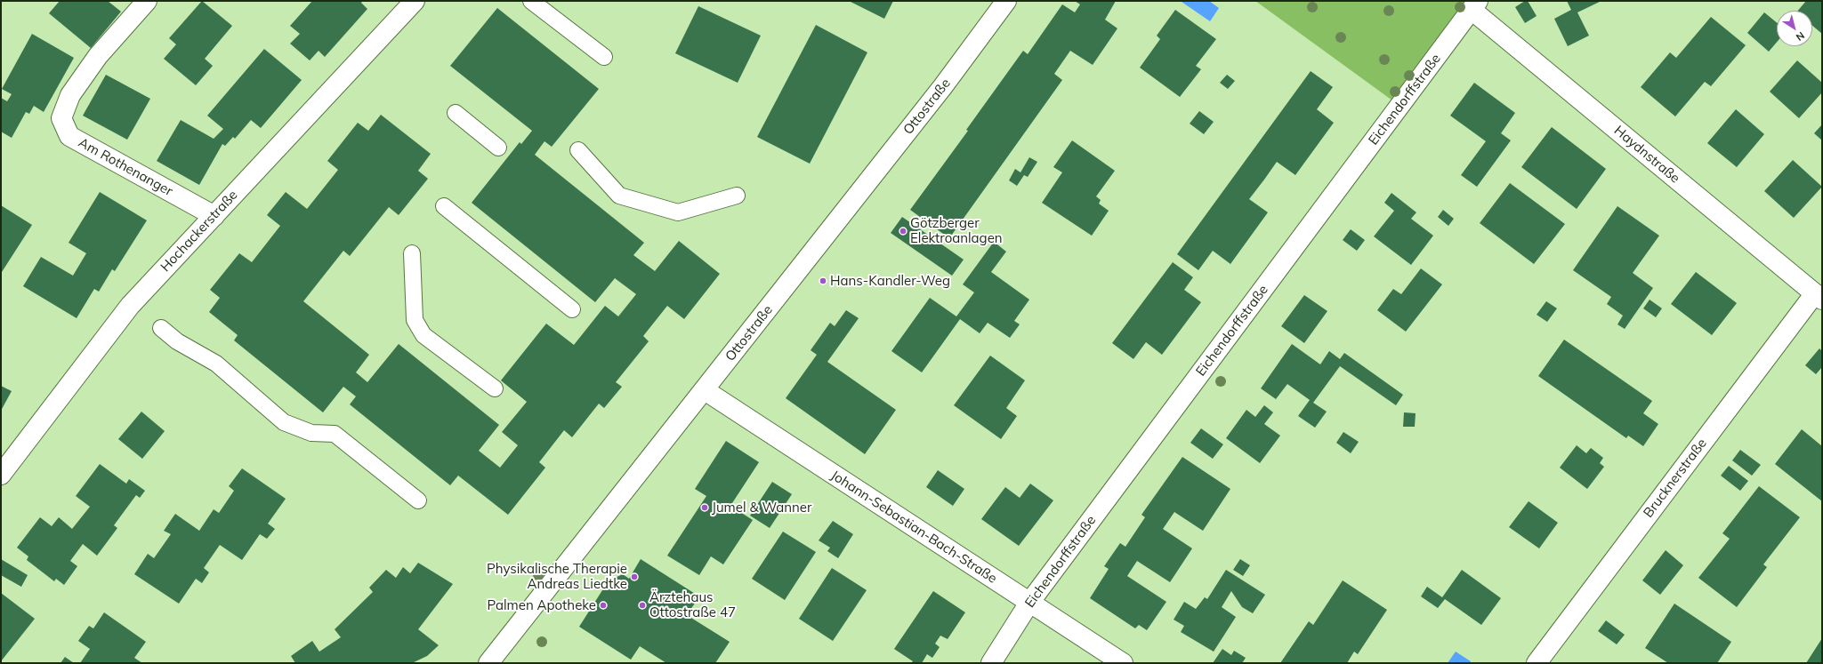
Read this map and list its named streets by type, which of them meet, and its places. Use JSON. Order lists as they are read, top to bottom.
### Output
{
  "streets": {
    "street": [
      "Eichendorffstraße",
      "Ottostraße",
      "Haydnstraße",
      "Am Rothenanger",
      "Hochackerstraße",
      "Brucknerstraße",
      "Johann-Sebastian-Bach-Straße"
    ]
  },
  "crossings": [
    ["Eichendorffstraße", "Haydnstraße"],
    ["Eichendorffstraße", "Johann-Sebastian-Bach-Straße"],
    ["Ottostraße", "Johann-Sebastian-Bach-Straße"],
    ["Haydnstraße", "Brucknerstraße"],
    ["Am Rothenanger", "Hochackerstraße"]
  ],
  "places": [
    "Götzberger Elektroanlagen",
    "Hans-Kandler-Weg",
    "Jumel & Wanner",
    "Physikalische Therapie Andreas Liedtke",
    "Palmen Apotheke",
    "Ärztehaus Ottostraße 47"
  ],
  "north": "bottom right"
}
